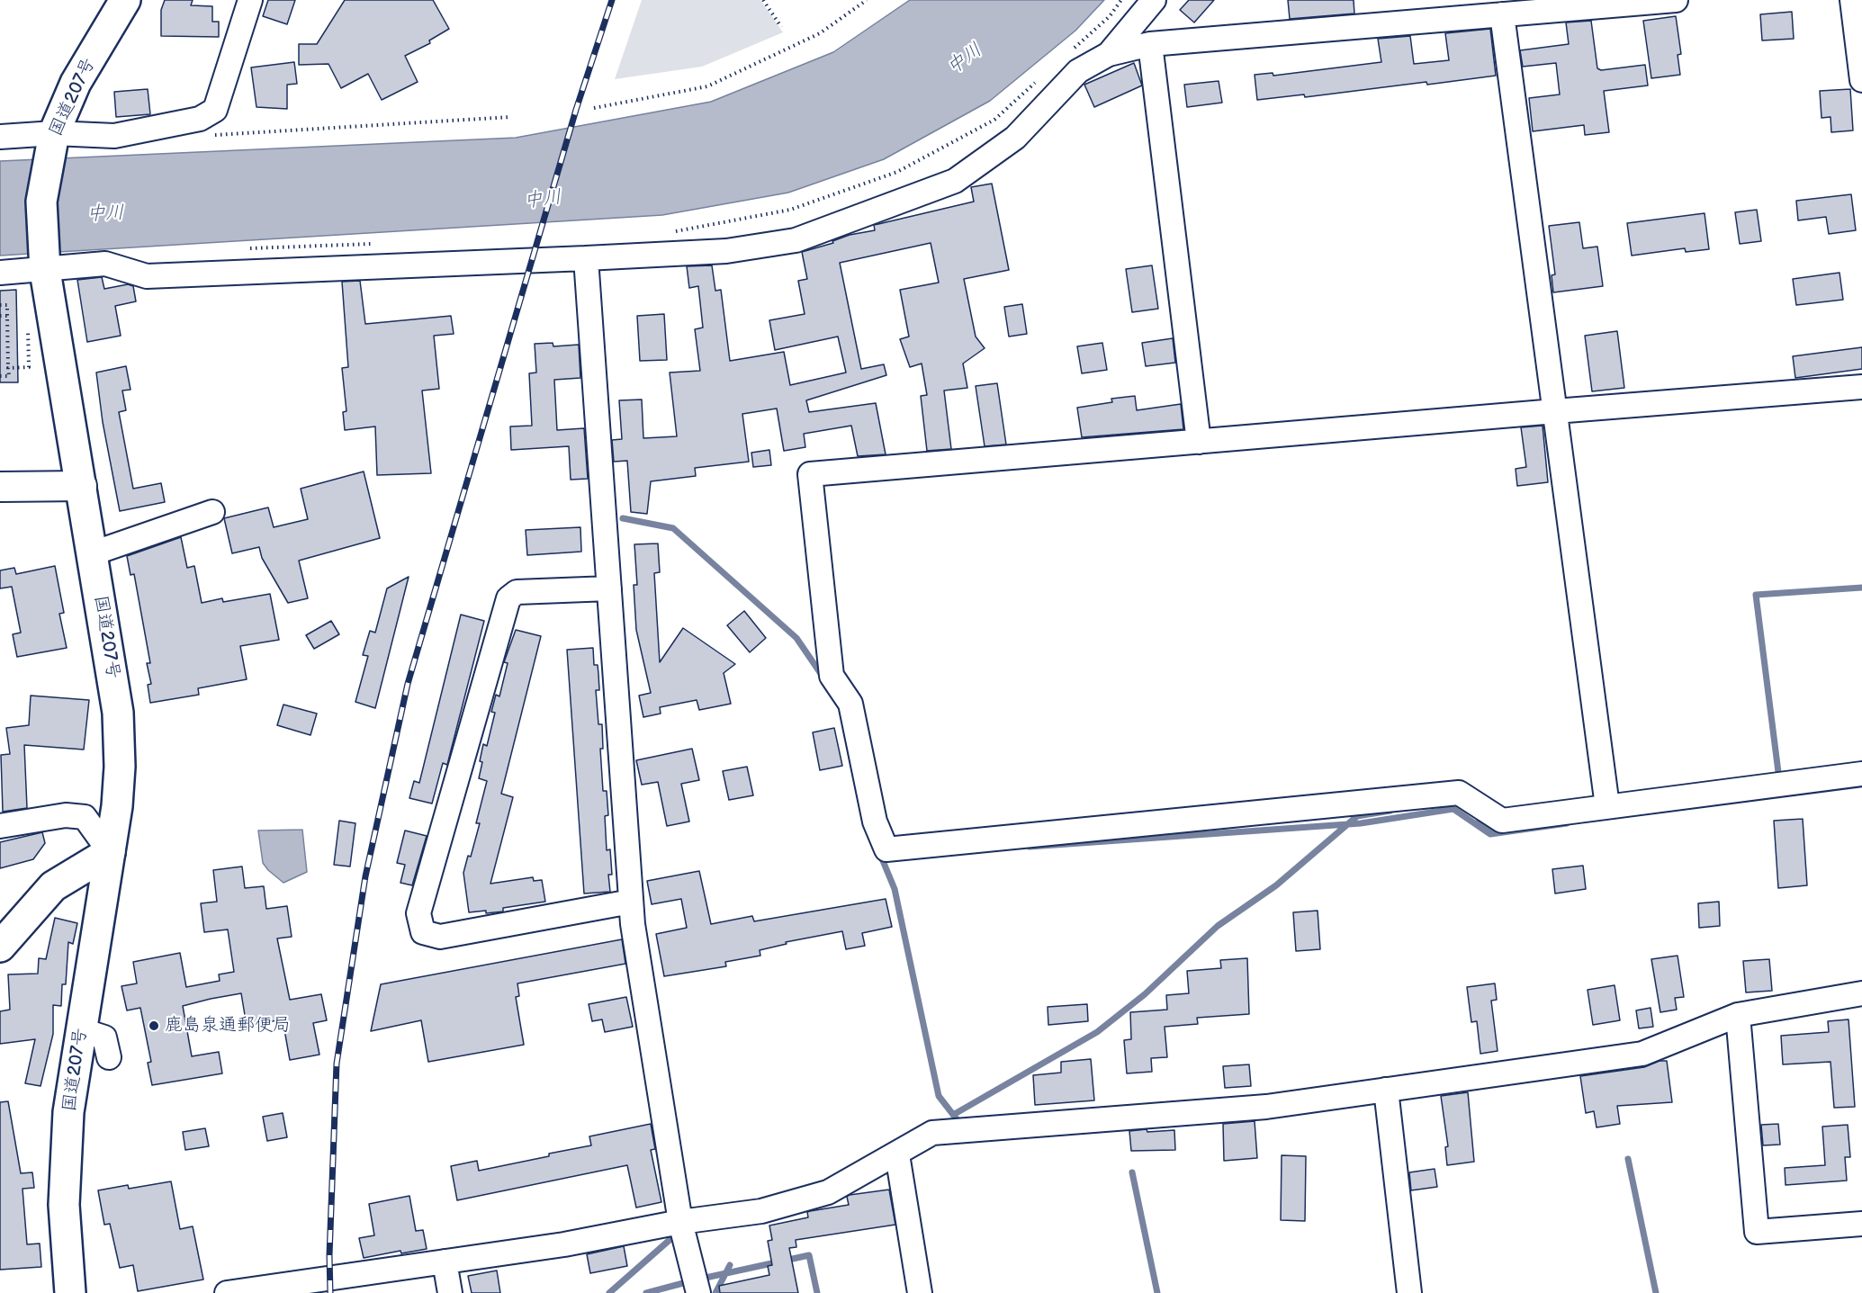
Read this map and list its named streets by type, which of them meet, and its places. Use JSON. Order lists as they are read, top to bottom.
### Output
{
  "streets": {
    "main road": ["国道207号"]
  },
  "water": ["中川"],
  "places": ["鹿島泉通郵便局"]
}
